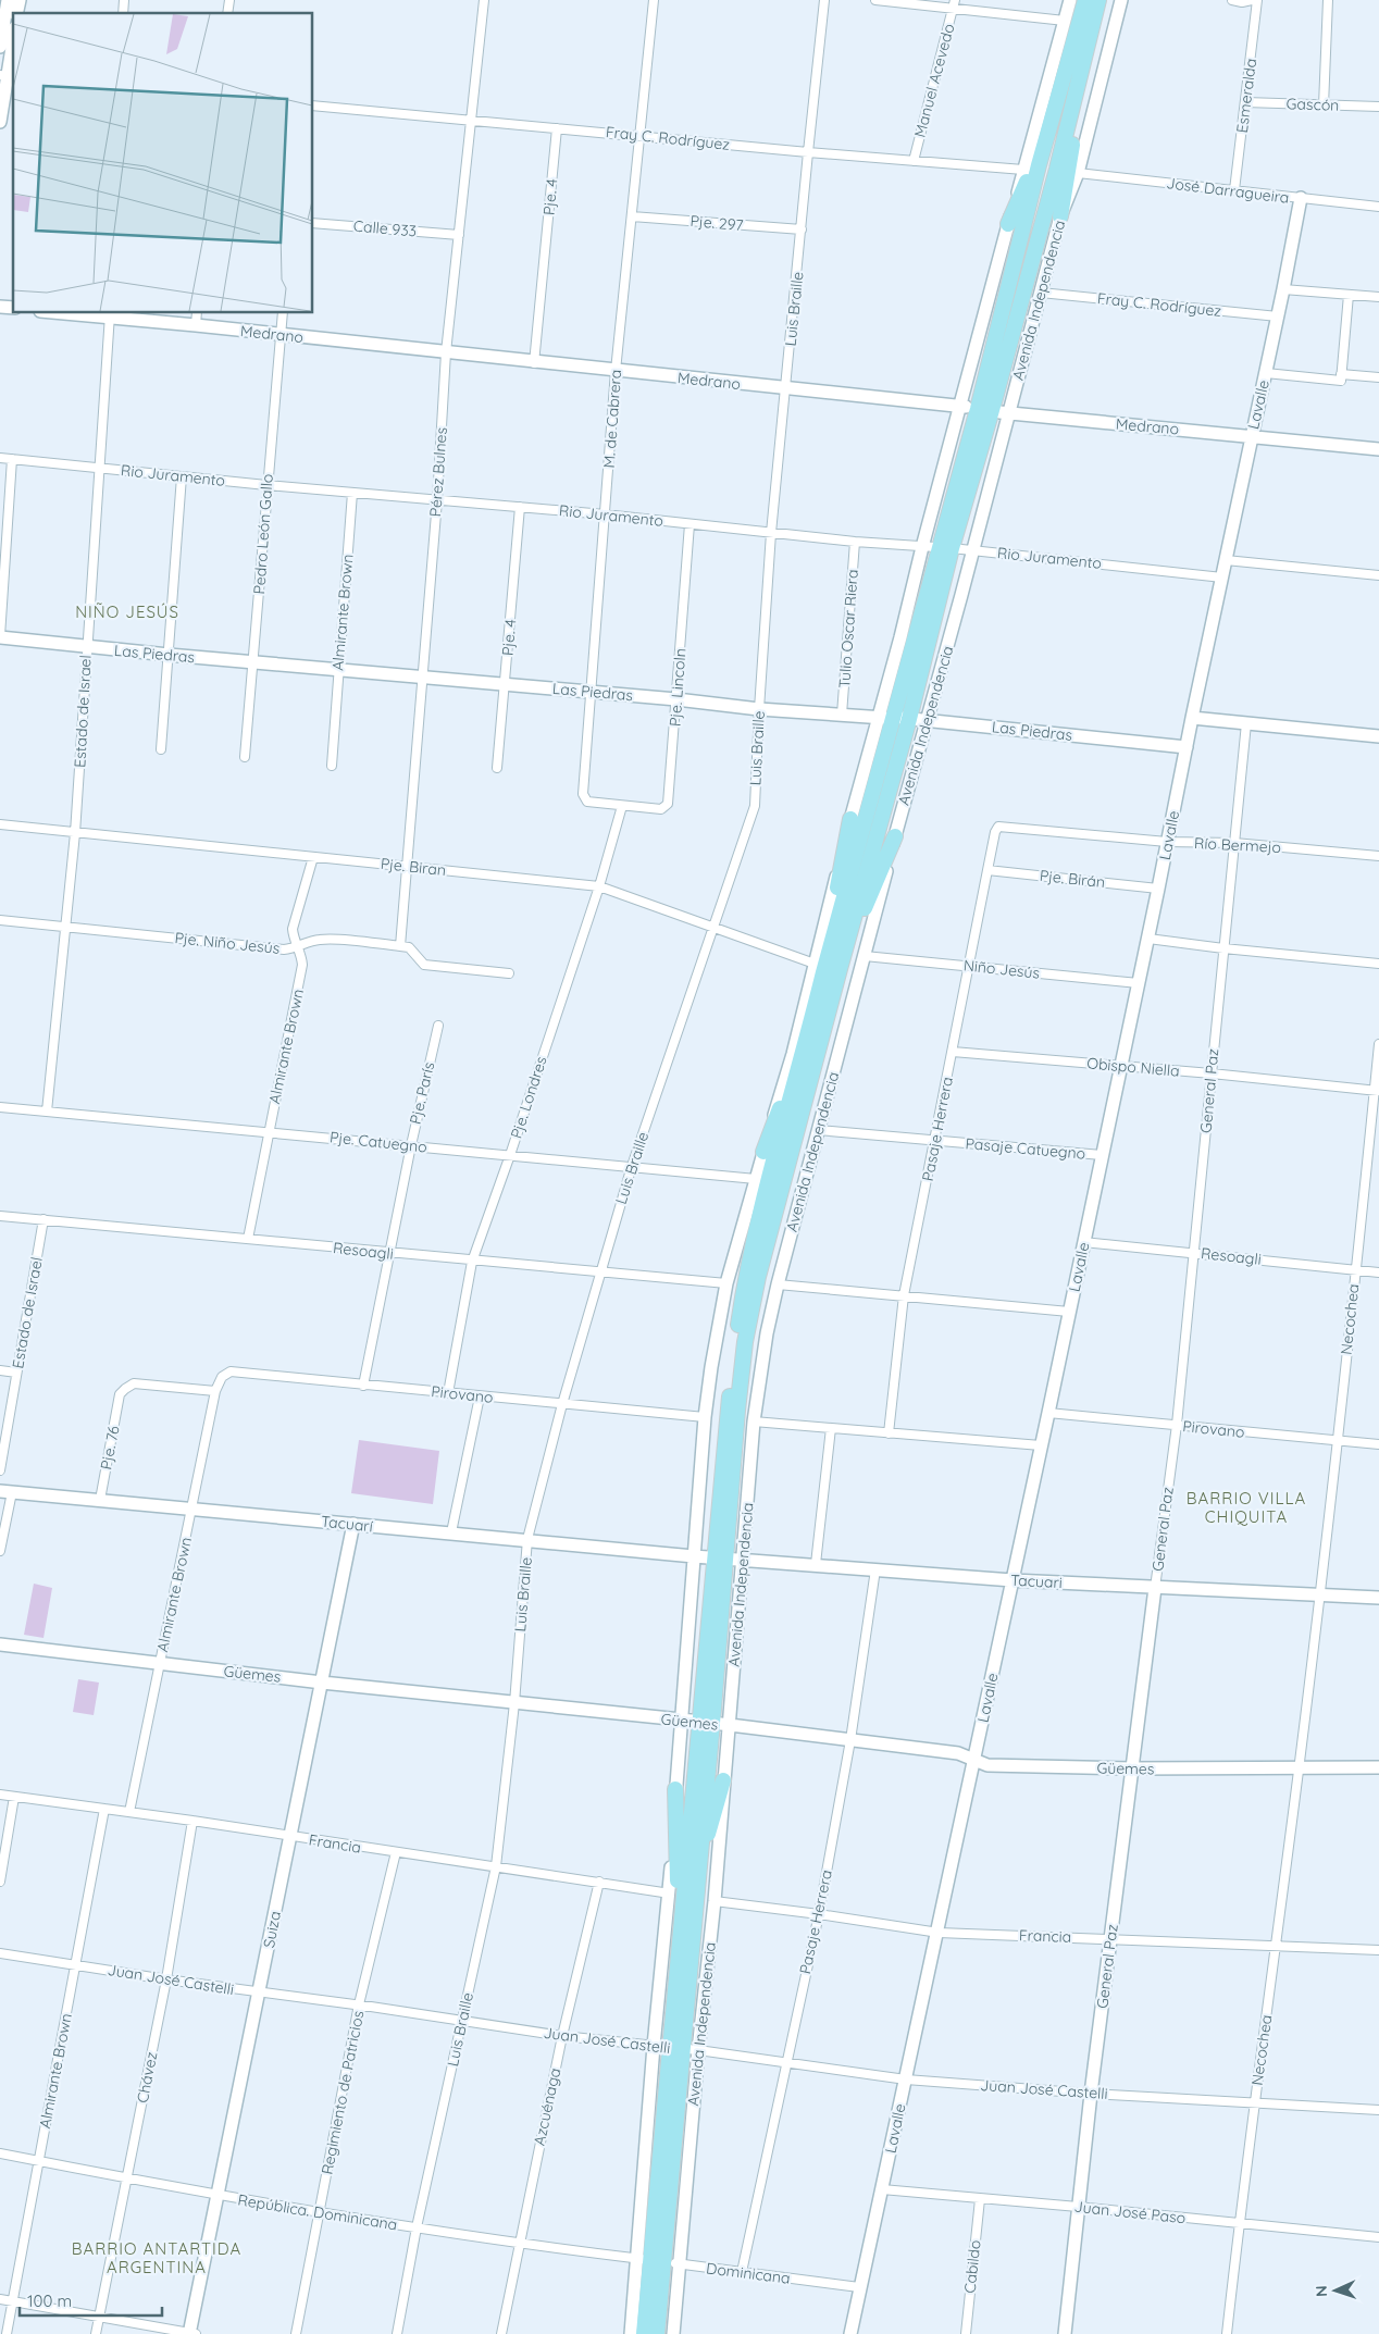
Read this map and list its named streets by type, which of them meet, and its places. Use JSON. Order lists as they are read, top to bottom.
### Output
{
  "streets": {
    "highway": ["Avenida Independencia"],
    "street": [
      "Manuel Acevedo",
      "Esmeralda",
      "Gascón",
      "Fray C. Rodríguez",
      "José Darragueira",
      "Pje. 4",
      "Pje. 297",
      "Calle 933",
      "Luis Braille",
      "Medrano",
      "Lavalle",
      "M. de Cabrera",
      "Pérez Bulnes",
      "Rio Juramento",
      "Pedro León Gallo",
      "Almirante Brown",
      "Tulio Oscar Riera",
      "Las Piedras",
      "Pje. Lincoln",
      "Estado de Israel",
      "Río Bermejo",
      "Pje. Biran",
      "Pje. Birán",
      "Pje. Niño Jesús",
      "Niño Jesús",
      "Obispo Niella",
      "General Paz",
      "Pje. París",
      "Pje. Londres",
      "Pasaje Herrera",
      "Pje. Catuegno",
      "Pasaje Catuegno",
      "Resoagli",
      "Necochea",
      "Pirovano",
      "Pje. 76",
      "Tacuarí",
      "Tacuari",
      "Güemes",
      "Francia",
      "Suiza",
      "Juan José Castelli",
      "Chávez",
      "Regimiento de Patricios",
      "Azcuénaga",
      "República. Dominicana",
      "Juan José Paso",
      "Cabildo",
      "Dominicana"
    ]
  },
  "crossings": [
    ["Manuel Acevedo", "Fray C. Rodríguez"],
    ["Esmeralda", "Gascón"],
    ["Esmeralda", "José Darragueira"],
    ["Fray C. Rodríguez", "Pje. 4"],
    ["Fray C. Rodríguez", "Avenida Independencia"],
    ["Fray C. Rodríguez", "Luis Braille"],
    ["Fray C. Rodríguez", "Lavalle"],
    ["Fray C. Rodríguez", "M. de Cabrera"],
    ["Fray C. Rodríguez", "Pérez Bulnes"],
    ["José Darragueira", "Avenida Independencia"],
    ["José Darragueira", "Lavalle"],
    ["Pje. 4", "Medrano"],
    ["Pje. 4", "Rio Juramento"],
    ["Pje. 4", "Las Piedras"],
    ["Pje. 297", "Luis Braille"],
    ["Pje. 297", "M. de Cabrera"],
    ["Calle 933", "Pérez Bulnes"],
    ["Avenida Independencia", "Medrano"],
    ["Avenida Independencia", "Rio Juramento"],
    ["Avenida Independencia", "Las Piedras"],
    ["Avenida Independencia", "Pje. Biran"],
    ["Avenida Independencia", "Niño Jesús"],
    ["Avenida Independencia", "Pje. Catuegno"],
    ["Avenida Independencia", "Pasaje Catuegno"],
    ["Avenida Independencia", "Resoagli"],
    ["Avenida Independencia", "Pirovano"],
    ["Avenida Independencia", "Tacuarí"],
    ["Avenida Independencia", "Tacuari"],
    ["Avenida Independencia", "Güemes"],
    ["Avenida Independencia", "Francia"],
    ["Avenida Independencia", "Juan José Castelli"],
    ["Avenida Independencia", "República. Dominicana"],
    ["Avenida Independencia", "Dominicana"],
    ["Luis Braille", "Medrano"],
    ["Luis Braille", "Rio Juramento"],
    ["Luis Braille", "Las Piedras"],
    ["Luis Braille", "Pje. Biran"],
    ["Luis Braille", "Pje. Catuegno"],
    ["Luis Braille", "Resoagli"],
    ["Luis Braille", "Pirovano"],
    ["Luis Braille", "Tacuarí"],
    ["Luis Braille", "Güemes"],
    ["Luis Braille", "Francia"],
    ["Luis Braille", "Juan José Castelli"],
    ["Luis Braille", "República. Dominicana"],
    ["Medrano", "Lavalle"],
    ["Medrano", "M. de Cabrera"],
    ["Medrano", "Pérez Bulnes"],
    ["Medrano", "Pedro León Gallo"],
    ["Medrano", "Estado de Israel"],
    ["Lavalle", "Rio Juramento"],
    ["Lavalle", "Las Piedras"],
    ["Lavalle", "Río Bermejo"],
    ["Lavalle", "Pje. Birán"],
    ["Lavalle", "Niño Jesús"],
    ["Lavalle", "Obispo Niella"],
    ["Lavalle", "Pasaje Catuegno"],
    ["Lavalle", "Resoagli"],
    ["Lavalle", "Pirovano"],
    ["Lavalle", "Tacuari"],
    ["Lavalle", "Güemes"],
    ["Lavalle", "Francia"],
    ["Lavalle", "Juan José Castelli"],
    ["Lavalle", "Juan José Paso"],
    ["Lavalle", "Dominicana"],
    ["M. de Cabrera", "Rio Juramento"],
    ["M. de Cabrera", "Las Piedras"],
    ["M. de Cabrera", "Pje. Lincoln"],
    ["M. de Cabrera", "Pje. Londres"],
    ["Pérez Bulnes", "Rio Juramento"],
    ["Pérez Bulnes", "Las Piedras"],
    ["Pérez Bulnes", "Pje. Biran"],
    ["Pérez Bulnes", "Pje. Niño Jesús"],
    ["Rio Juramento", "Pedro León Gallo"],
    ["Rio Juramento", "Almirante Brown"],
    ["Rio Juramento", "Tulio Oscar Riera"],
    ["Rio Juramento", "Pje. Lincoln"],
    ["Rio Juramento", "Estado de Israel"],
    ["Pedro León Gallo", "Las Piedras"],
    ["Almirante Brown", "Las Piedras"],
    ["Almirante Brown", "Pje. Biran"],
    ["Almirante Brown", "Pje. Niño Jesús"],
    ["Almirante Brown", "Pje. Catuegno"],
    ["Almirante Brown", "Resoagli"],
    ["Almirante Brown", "Pirovano"],
    ["Almirante Brown", "Pje. 76"],
    ["Almirante Brown", "Tacuarí"],
    ["Almirante Brown", "Güemes"],
    ["Almirante Brown", "Francia"],
    ["Almirante Brown", "Juan José Castelli"],
    ["Almirante Brown", "República. Dominicana"],
    ["Tulio Oscar Riera", "Las Piedras"],
    ["Las Piedras", "Pje. Lincoln"],
    ["Las Piedras", "Estado de Israel"],
    ["Pje. Lincoln", "Pje. Londres"],
    ["Estado de Israel", "Pje. Biran"],
    ["Estado de Israel", "Pje. Niño Jesús"],
    ["Estado de Israel", "Pje. Catuegno"],
    ["Estado de Israel", "Resoagli"],
    ["Río Bermejo", "General Paz"],
    ["Río Bermejo", "Pasaje Herrera"],
    ["Pje. Biran", "Pje. Londres"],
    ["Pje. Birán", "Pasaje Herrera"],
    ["Niño Jesús", "Pasaje Herrera"],
    ["Obispo Niella", "General Paz"],
    ["Obispo Niella", "Pasaje Herrera"],
    ["Obispo Niella", "Necochea"],
    ["General Paz", "Resoagli"],
    ["General Paz", "Pirovano"],
    ["General Paz", "Tacuari"],
    ["General Paz", "Güemes"],
    ["General Paz", "Francia"],
    ["General Paz", "Juan José Castelli"],
    ["General Paz", "Juan José Paso"],
    ["Pje. París", "Pje. Catuegno"],
    ["Pje. París", "Resoagli"],
    ["Pje. París", "Pirovano"],
    ["Pje. Londres", "Pje. Catuegno"],
    ["Pje. Londres", "Resoagli"],
    ["Pje. Londres", "Pirovano"],
    ["Pasaje Herrera", "Pasaje Catuegno"],
    ["Pasaje Herrera", "Tacuari"],
    ["Pasaje Herrera", "Güemes"],
    ["Pasaje Herrera", "Francia"],
    ["Pasaje Herrera", "Juan José Castelli"],
    ["Pasaje Herrera", "Dominicana"],
    ["Resoagli", "Necochea"],
    ["Necochea", "Pirovano"],
    ["Necochea", "Tacuari"],
    ["Necochea", "Güemes"],
    ["Necochea", "Francia"],
    ["Necochea", "Juan José Castelli"],
    ["Necochea", "Juan José Paso"],
    ["Pje. 76", "Tacuarí"],
    ["Tacuarí", "Tacuari"],
    ["Tacuarí", "Suiza"],
    ["Güemes", "Suiza"],
    ["Francia", "Suiza"],
    ["Francia", "Chávez"],
    ["Francia", "Regimiento de Patricios"],
    ["Francia", "Azcuénaga"],
    ["Suiza", "Juan José Castelli"],
    ["Suiza", "República. Dominicana"],
    ["Juan José Castelli", "Chávez"],
    ["Juan José Castelli", "Regimiento de Patricios"],
    ["Juan José Castelli", "Azcuénaga"],
    ["Chávez", "República. Dominicana"],
    ["Regimiento de Patricios", "República. Dominicana"],
    ["Azcuénaga", "República. Dominicana"],
    ["República. Dominicana", "Dominicana"],
    ["Juan José Paso", "Cabildo"]
  ],
  "districts": ["NIÑO JESÚS", "BARRIO VILLA CHIQUITA", "BARRIO ANTARTIDA ARGENTINA"],
  "scale_bar": "100 m",
  "north": "left"
}
